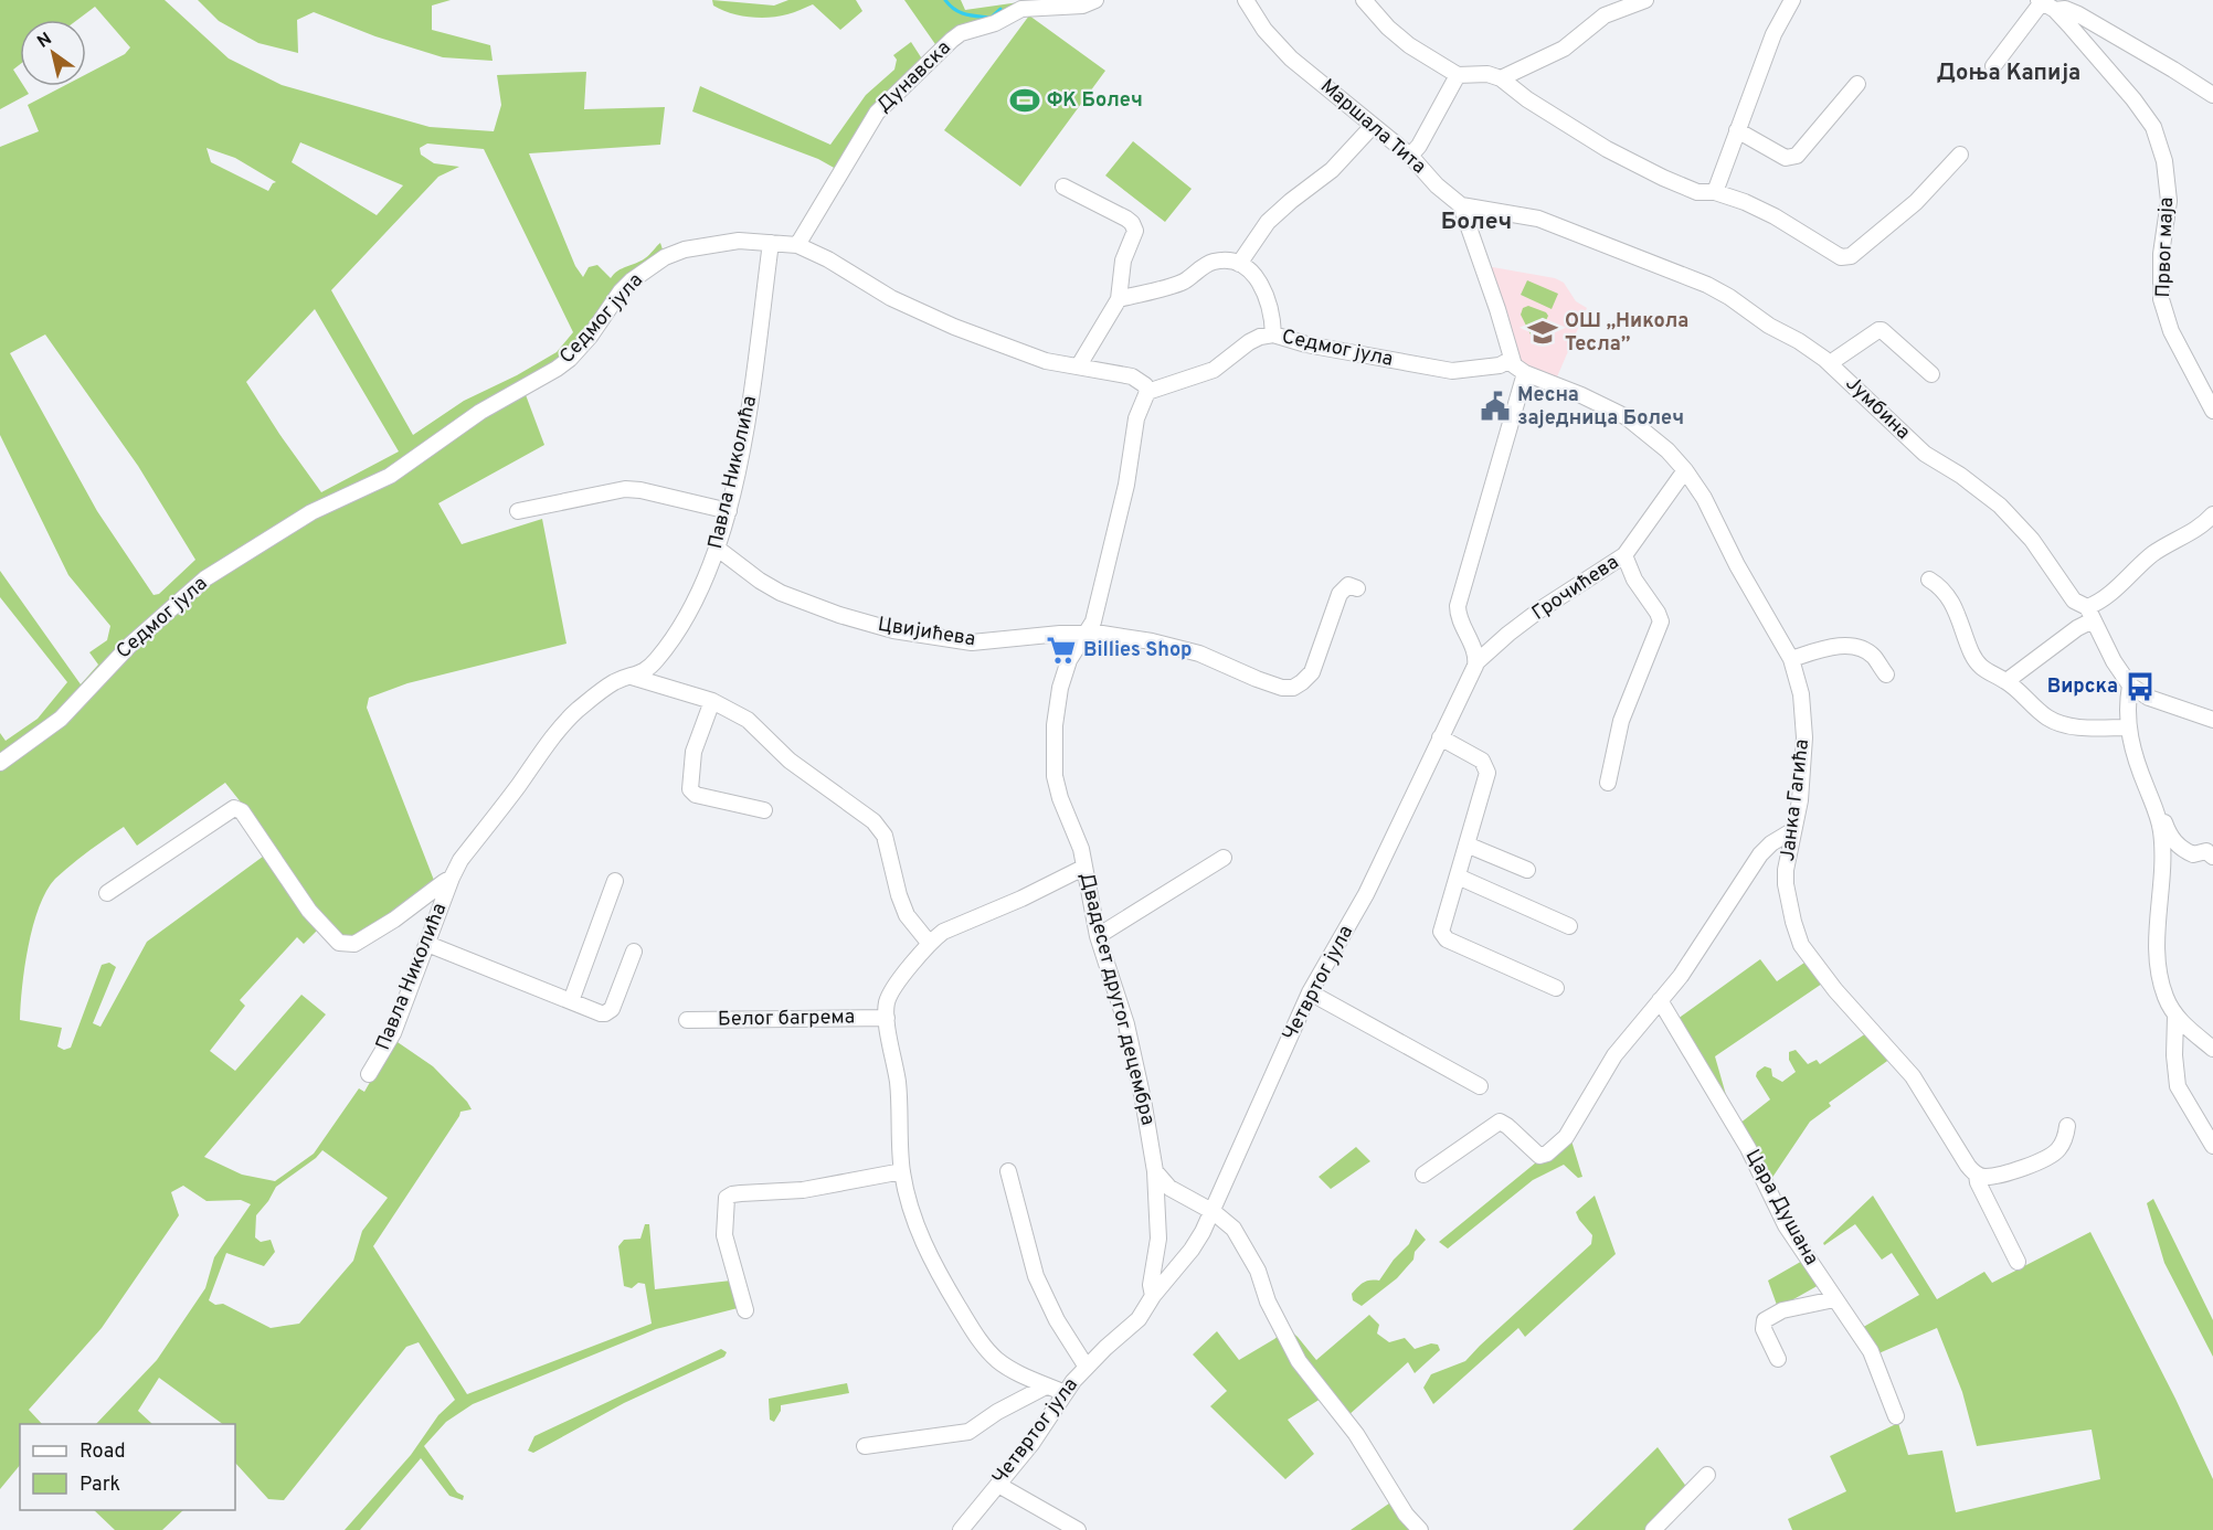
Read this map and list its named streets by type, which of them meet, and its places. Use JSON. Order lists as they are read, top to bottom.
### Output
{
  "streets": {
    "street": [
      "Дунавска",
      "Маршала Тита",
      "Првог маја",
      "Седмог јула",
      "Јумбина",
      "Павла Николића",
      "Грочићева",
      "Цвијићева",
      "Јанка Гагића",
      "Четвртог јула",
      "Двадесет другог децембра",
      "Белог багрема",
      "Цара Душана"
    ]
  },
  "crossings": [
    ["Дунавска", "Седмог јула"],
    ["Маршала Тита", "Седмог јула"],
    ["Маршала Тита", "Јумбина"],
    ["Маршала Тита", "Јанка Гагића"],
    ["Седмог јула", "Павла Николића"],
    ["Седмог јула", "Двадесет другог децембра"],
    ["Павла Николића", "Цвијићева"],
    ["Грочићева", "Јанка Гагића"],
    ["Грочићева", "Четвртог јула"],
    ["Цвијићева", "Двадесет другог децембра"],
    ["Четвртог јула", "Двадесет другог децембра"]
  ],
  "districts": ["Доња Капија", "Болеч"],
  "places": {
    "sports": ["ФК Болеч"],
    "school or university": ["ОШ „Никола Тесла”"],
    "public building": ["Месна заједница Болеч"],
    "supermarket": ["Billies Shop"],
    "bus stop": ["Вирска"]
  },
  "legend": ["Road", "Park"],
  "north": "top left"
}
